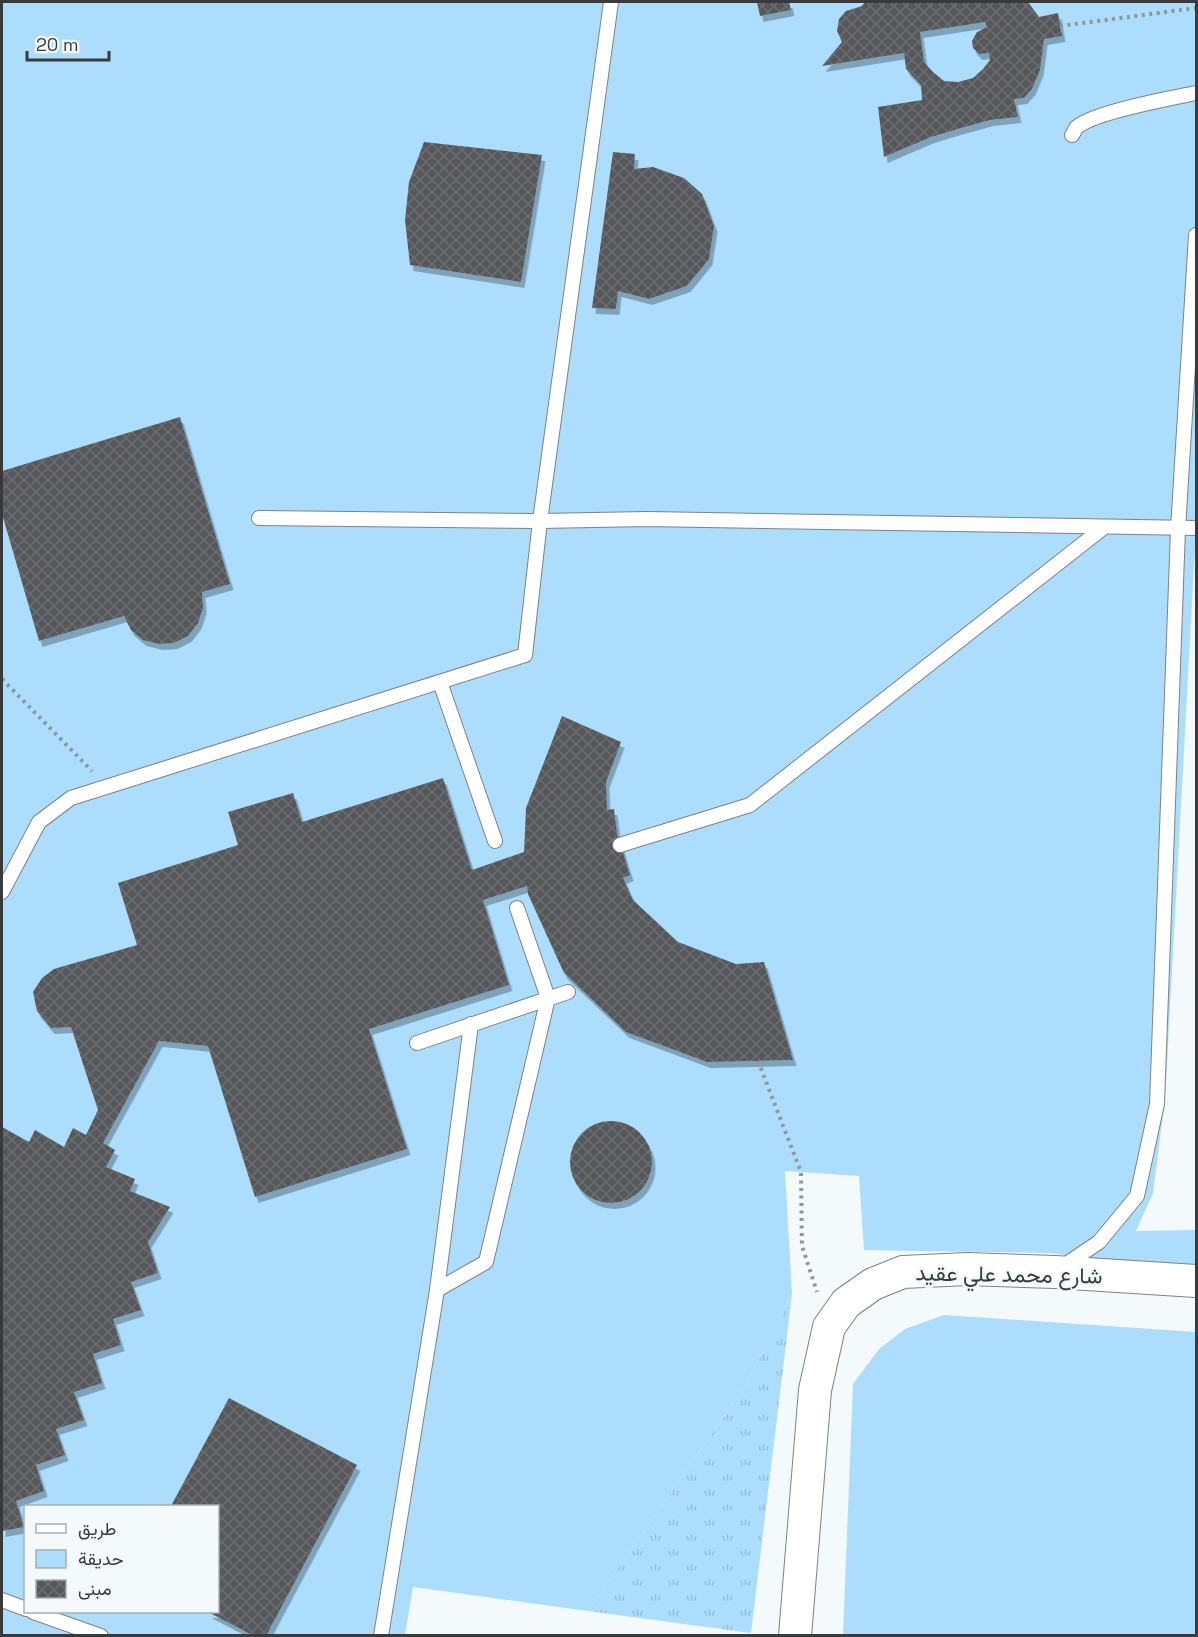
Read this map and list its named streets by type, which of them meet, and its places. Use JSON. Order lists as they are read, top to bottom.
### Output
{
  "streets": {
    "street": ["شارع محمد علي عقيد"]
  },
  "legend": ["طريق", "حديقة", "مبنى"],
  "scale_bar": "20 m"
}
